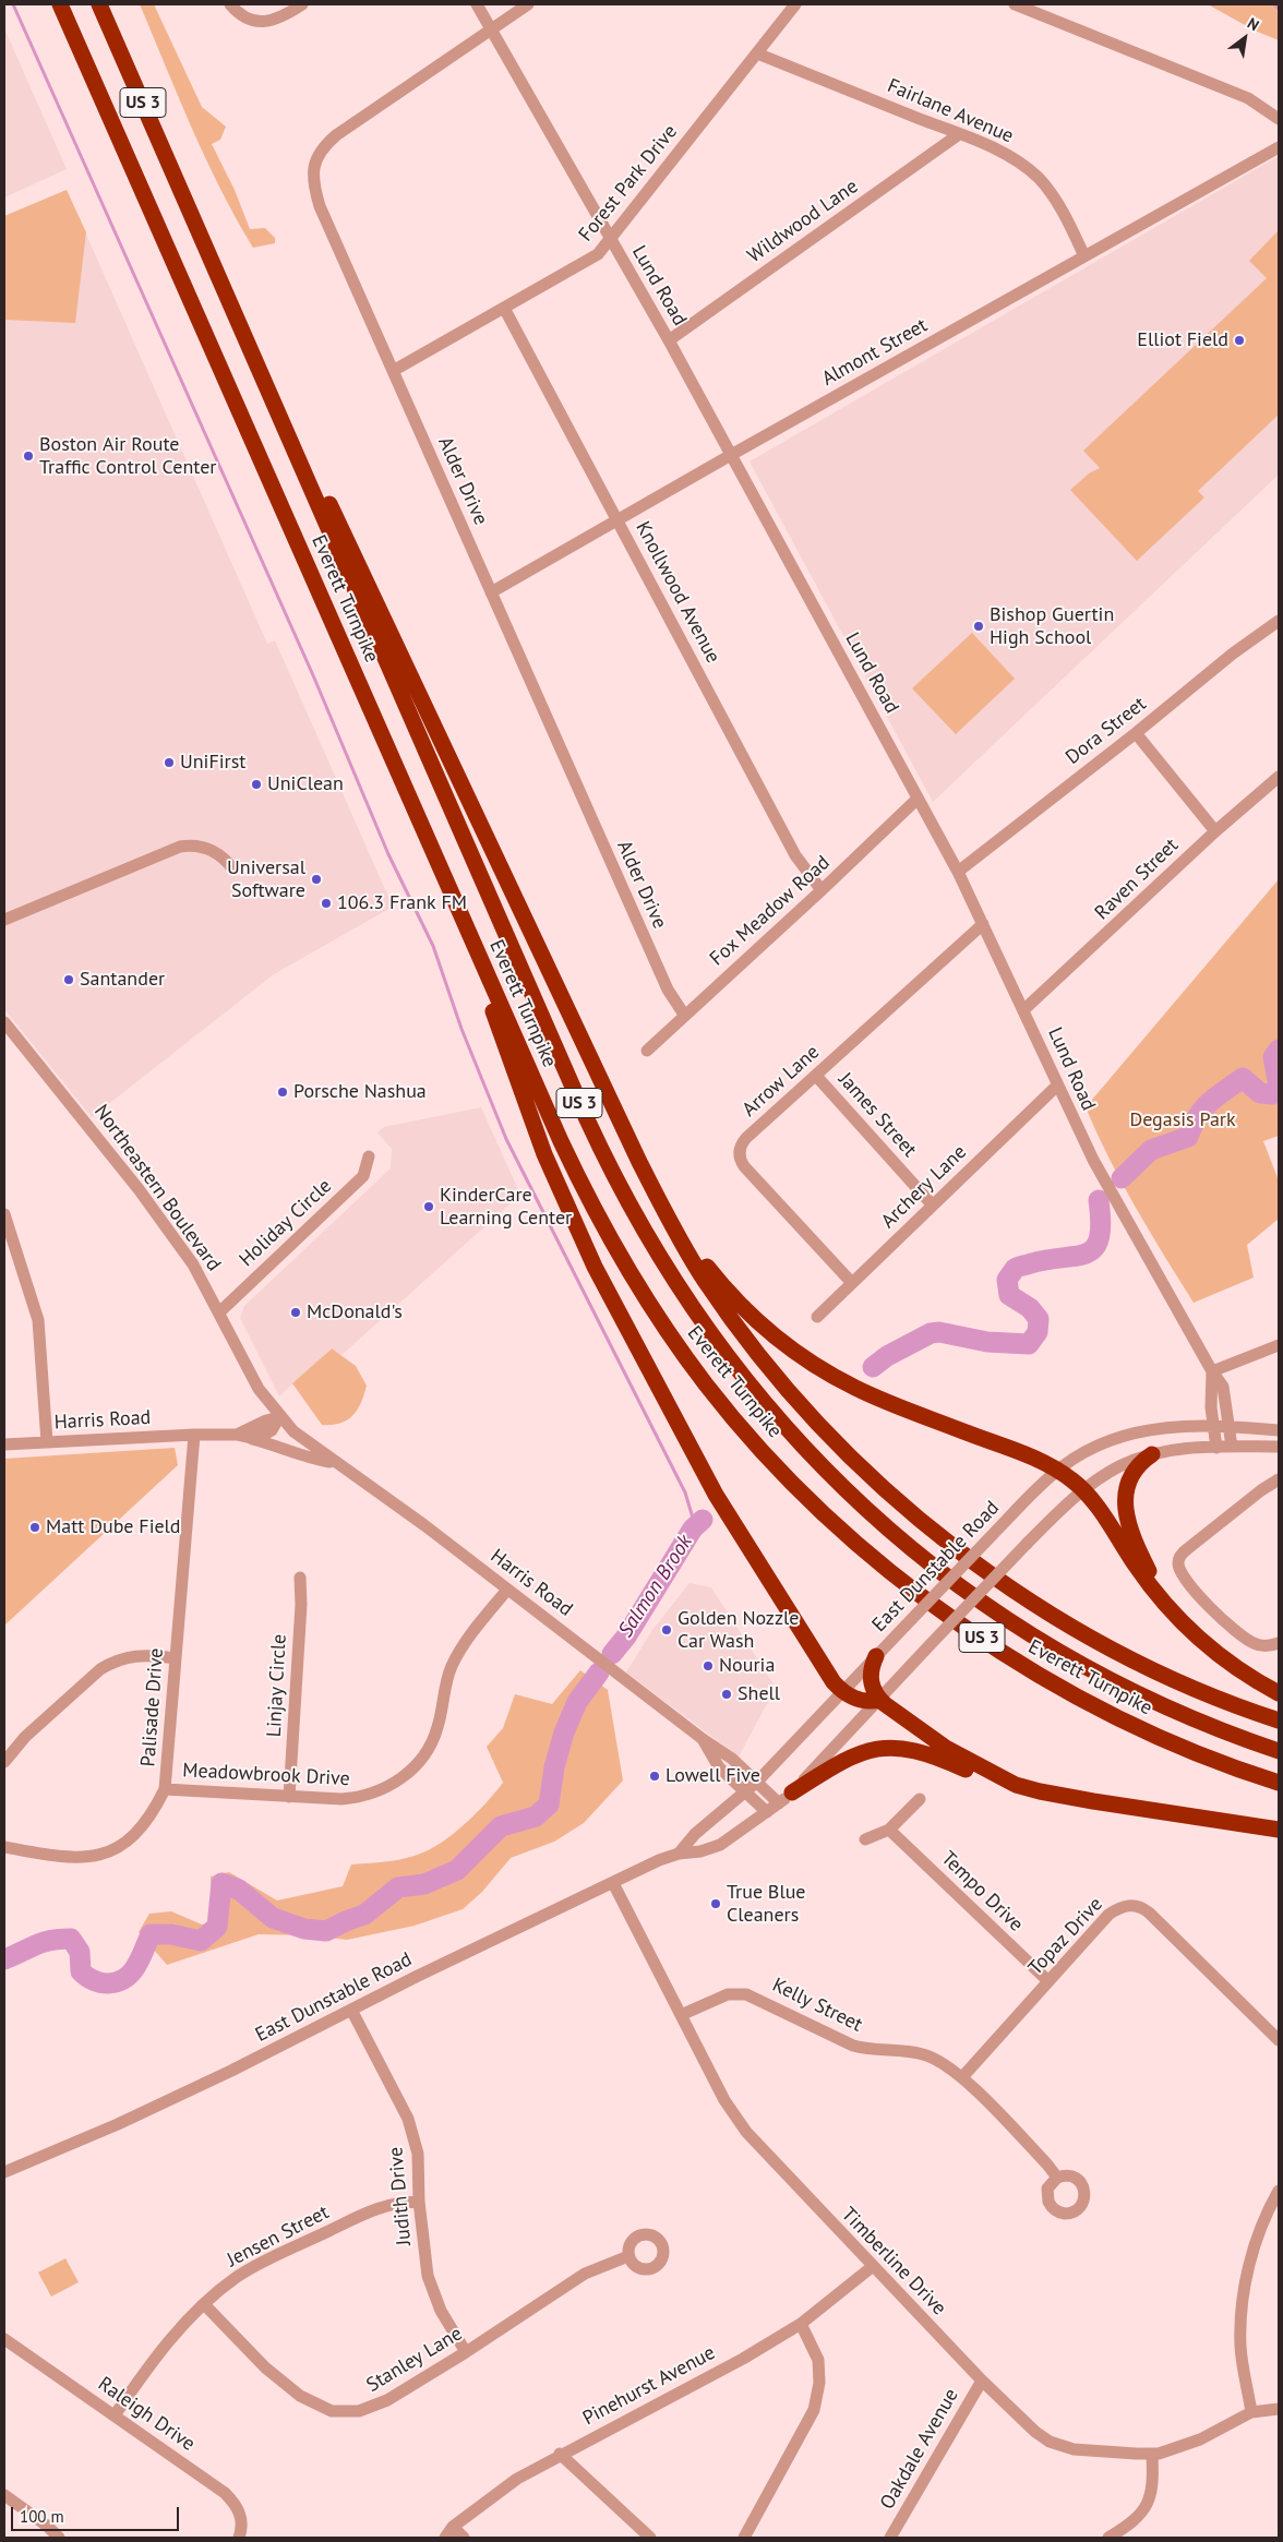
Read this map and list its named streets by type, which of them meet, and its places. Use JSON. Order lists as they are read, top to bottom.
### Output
{
  "streets": {
    "highway": ["US 3", "Everett Turnpike"],
    "street": [
      "Fairlane Avenue",
      "Forest Park Drive",
      "Wildwood Lane",
      "Lund Road",
      "Almont Street",
      "Alder Drive",
      "Knollwood Avenue",
      "Dora Street",
      "Raven Street",
      "Fox Meadow Road",
      "Arrow Lane",
      "James Street",
      "Archery Lane",
      "Northeastern Boulevard",
      "Holiday Circle",
      "Harris Road",
      "East Dunstable Road",
      "Linjay Circle",
      "Palisade Drive",
      "Meadowbrook Drive",
      "Tempo Drive",
      "Topaz Drive",
      "Kelly Street",
      "Judith Drive",
      "Jensen Street",
      "Timberline Drive",
      "Stanley Lane",
      "Pinehurst Avenue",
      "Raleigh Drive",
      "Oakdale Avenue"
    ]
  },
  "crossings": [
    ["Fairlane Avenue", "Forest Park Drive"],
    ["Fairlane Avenue", "Wildwood Lane"],
    ["Fairlane Avenue", "Almont Street"],
    ["Forest Park Drive", "Lund Road"],
    ["Forest Park Drive", "Alder Drive"],
    ["Forest Park Drive", "Knollwood Avenue"],
    ["Wildwood Lane", "Lund Road"],
    ["Lund Road", "Almont Street"],
    ["Lund Road", "Alder Drive"],
    ["Lund Road", "Dora Street"],
    ["Lund Road", "Raven Street"],
    ["Lund Road", "Fox Meadow Road"],
    ["Lund Road", "Arrow Lane"],
    ["Lund Road", "Archery Lane"],
    ["Lund Road", "East Dunstable Road"],
    ["Almont Street", "Alder Drive"],
    ["Almont Street", "Knollwood Avenue"],
    ["Alder Drive", "Fox Meadow Road"],
    ["Knollwood Avenue", "Fox Meadow Road"],
    ["Arrow Lane", "James Street"],
    ["Arrow Lane", "Archery Lane"],
    ["James Street", "Archery Lane"],
    ["Northeastern Boulevard", "Holiday Circle"],
    ["Northeastern Boulevard", "Harris Road"],
    ["Harris Road", "East Dunstable Road"],
    ["Harris Road", "Palisade Drive"],
    ["Harris Road", "Meadowbrook Drive"],
    ["East Dunstable Road", "Judith Drive"],
    ["East Dunstable Road", "Timberline Drive"],
    ["Linjay Circle", "Meadowbrook Drive"],
    ["Palisade Drive", "Meadowbrook Drive"],
    ["Tempo Drive", "Topaz Drive"],
    ["Topaz Drive", "Kelly Street"],
    ["Kelly Street", "Timberline Drive"],
    ["Judith Drive", "Jensen Street"],
    ["Judith Drive", "Stanley Lane"],
    ["Jensen Street", "Stanley Lane"],
    ["Jensen Street", "Raleigh Drive"],
    ["Timberline Drive", "Pinehurst Avenue"],
    ["Timberline Drive", "Oakdale Avenue"]
  ],
  "water": ["Salmon Brook"],
  "parks": ["Degasis Park"],
  "places": [
    "Elliot Field",
    "Boston Air Route Traffic Control Center",
    "Bishop Guertin High School",
    "UniFirst",
    "UniClean",
    "Universal Software",
    "106.3 Frank FM",
    "Santander",
    "Porsche Nashua",
    "KinderCare Learning Center",
    "McDonald's",
    "Matt Dube Field",
    "Golden Nozzle Car Wash",
    "Nouria",
    "Shell",
    "Lowell Five",
    "True Blue Cleaners"
  ],
  "scale_bar": "100 m",
  "north": "top right"
}
